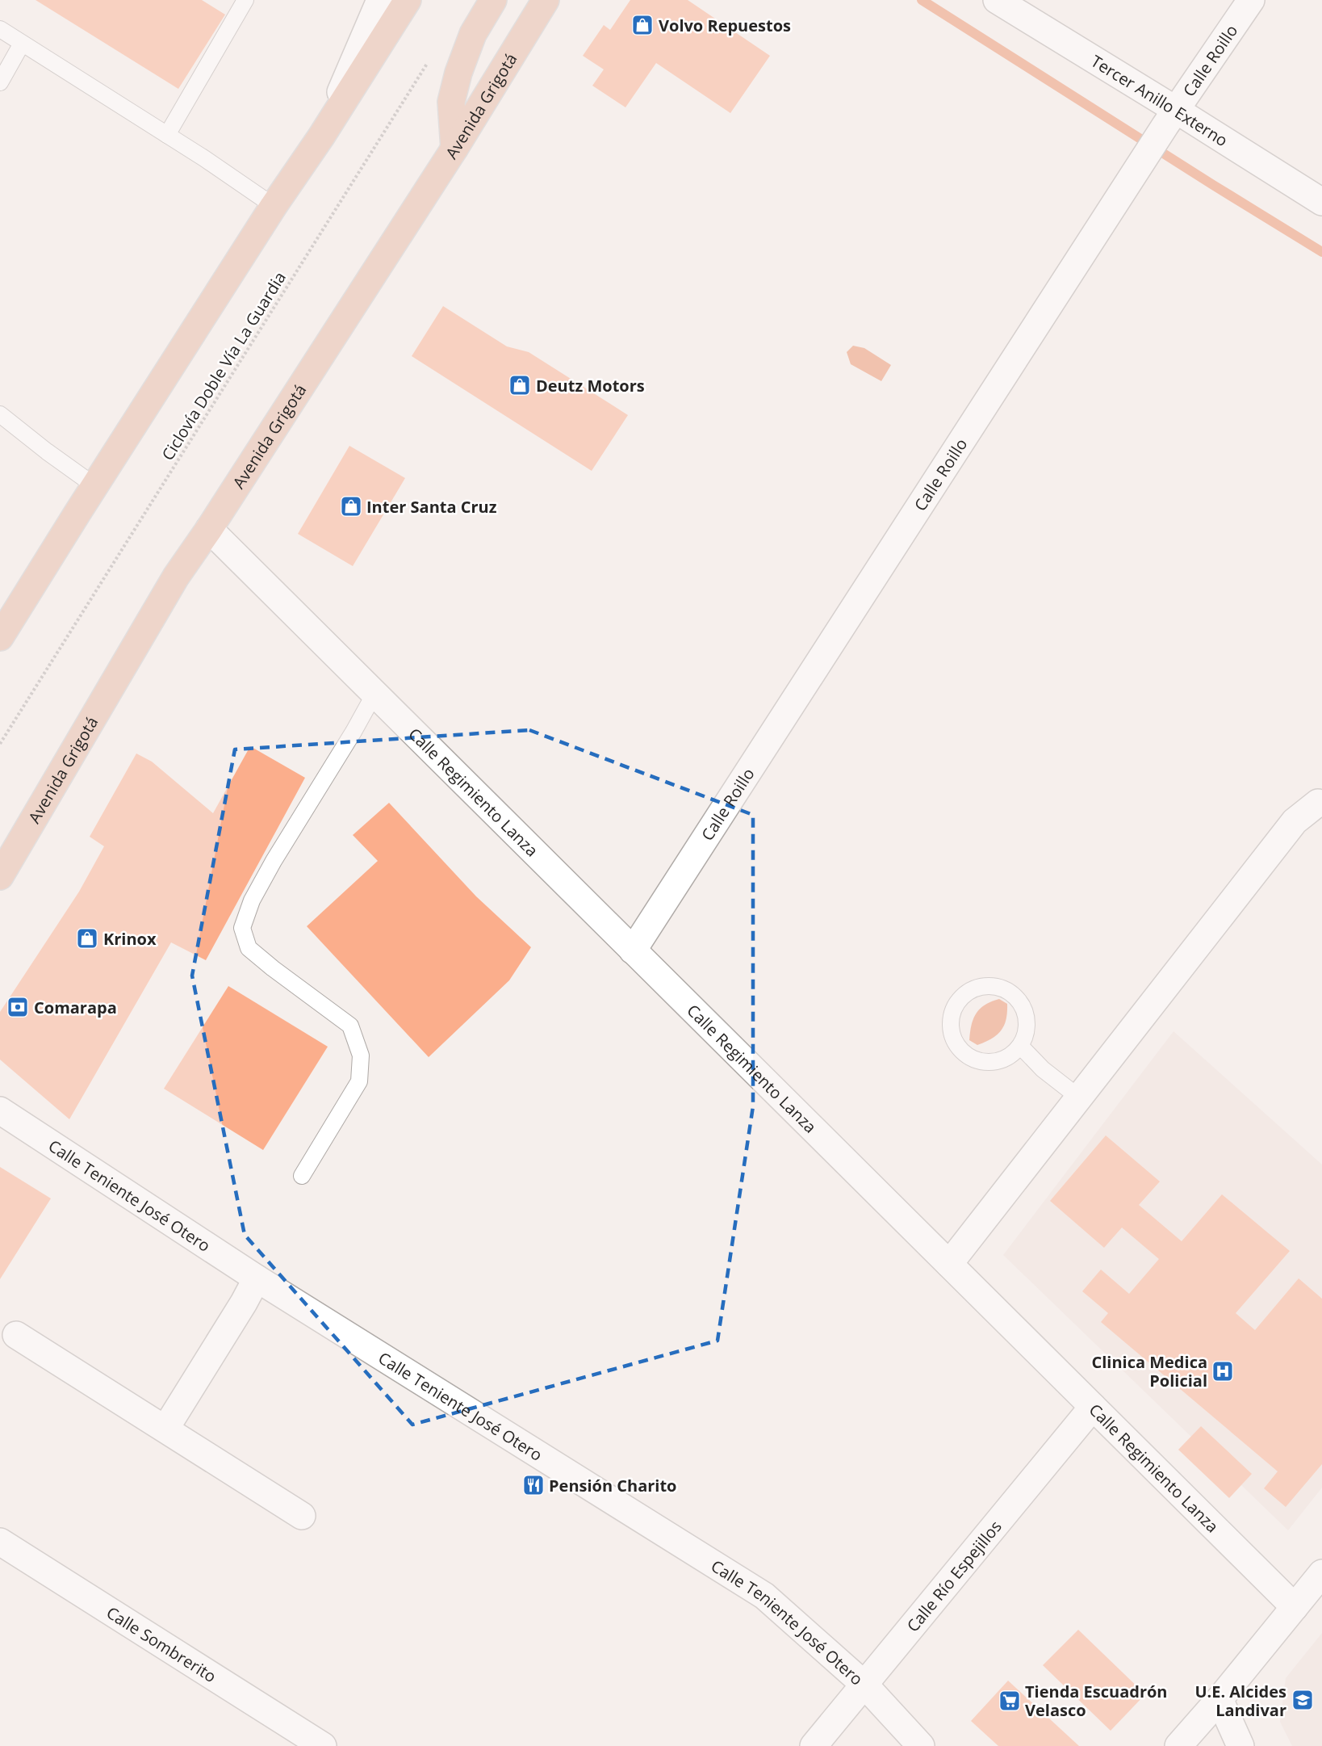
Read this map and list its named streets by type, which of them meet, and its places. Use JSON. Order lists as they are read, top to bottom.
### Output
{
  "streets": {
    "main road": ["Avenida Grigotá"],
    "street": [
      "Calle Roillo",
      "Tercer Anillo Externo",
      "Calle Regimiento Lanza",
      "Calle Teniente José Otero",
      "Calle Río Espejillos",
      "Calle Sombrerito"
    ],
    "path": ["Ciclovía Doble Vía La Guardia"]
  },
  "crossings": [
    ["Calle Roillo", "Tercer Anillo Externo"],
    ["Calle Roillo", "Calle Regimiento Lanza"],
    ["Avenida Grigotá", "Calle Regimiento Lanza"],
    ["Calle Regimiento Lanza", "Calle Río Espejillos"],
    ["Calle Teniente José Otero", "Calle Río Espejillos"]
  ],
  "places": {
    "shop": [
      "Volvo Repuestos",
      "Deutz Motors",
      "Inter Santa Cruz",
      "Krinox"
    ],
    "bank": ["Comarapa"],
    "hospital": ["Clinica Medica Policial"],
    "restaurant": ["Pensión Charito"],
    "school or university": ["U.E. Alcides Landivar"],
    "supermarket": ["Tienda Escuadrón Velasco"]
  }
}
